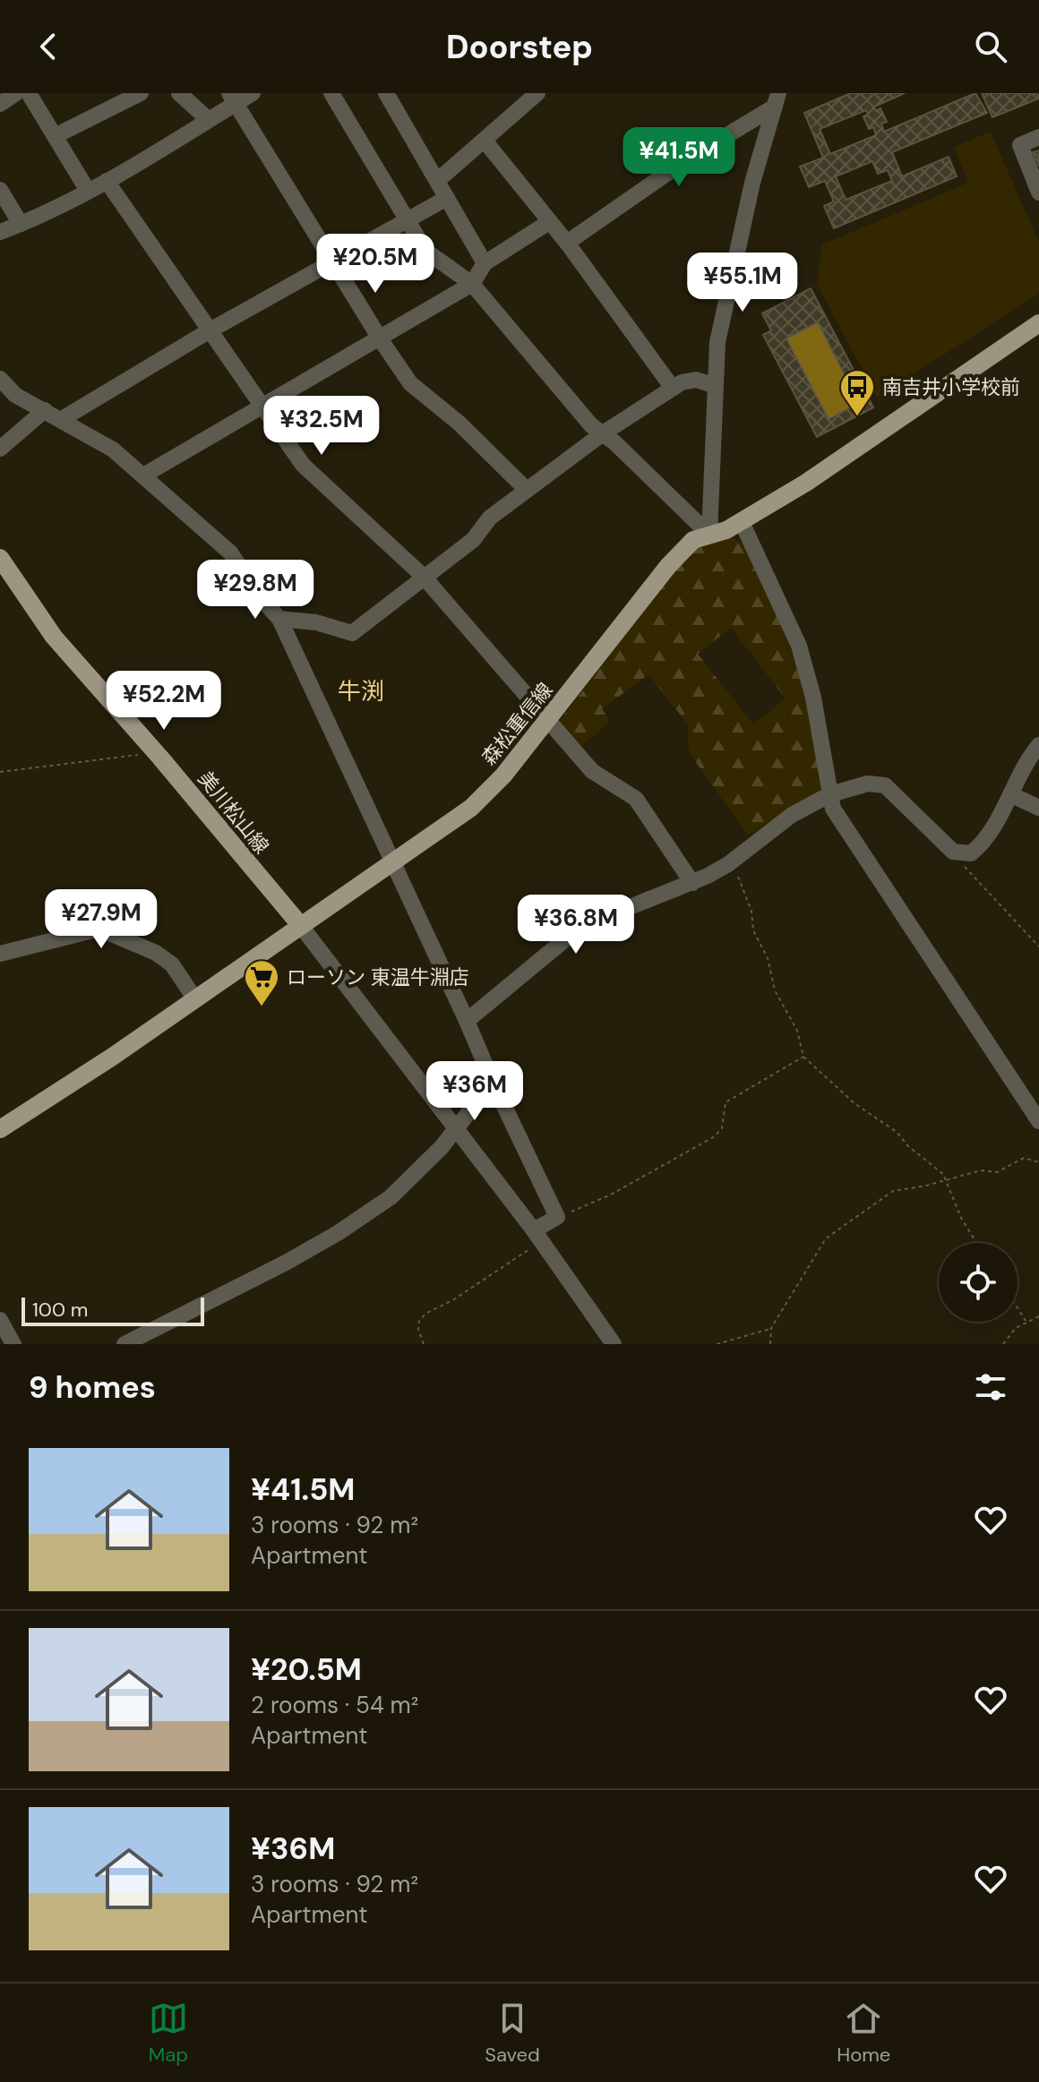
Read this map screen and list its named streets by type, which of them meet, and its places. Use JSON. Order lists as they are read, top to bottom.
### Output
{
  "streets": {
    "main road": ["森松重信線", "美川松山線"]
  },
  "crossings": [
    ["森松重信線", "美川松山線"]
  ],
  "districts": ["牛渕"],
  "places": {
    "bus stop": ["南吉井小学校前"],
    "supermarket": ["ローソン 東温牛淵店"]
  },
  "scale_bar": "100 m",
  "page": {
    "header": "Doorstep",
    "price": [
      "¥41.5M",
      "¥20.5M",
      "¥55.1M",
      "¥32.5M",
      "¥29.8M",
      "¥52.2M",
      "¥27.9M",
      "¥36.8M",
      "¥36M"
    ],
    "scale": "100 m",
    "heading": "9 homes",
    "list": [
      {
        "name": "¥41.5M",
        "note": "3 rooms · 92 m² · Apartment"
      },
      {
        "name": "¥20.5M",
        "note": "2 rooms · 54 m² · Apartment"
      },
      {
        "name": "¥36M",
        "note": "3 rooms · 92 m² · Apartment"
      }
    ],
    "tabs": ["Map", "Saved", "Home"]
  }
}
